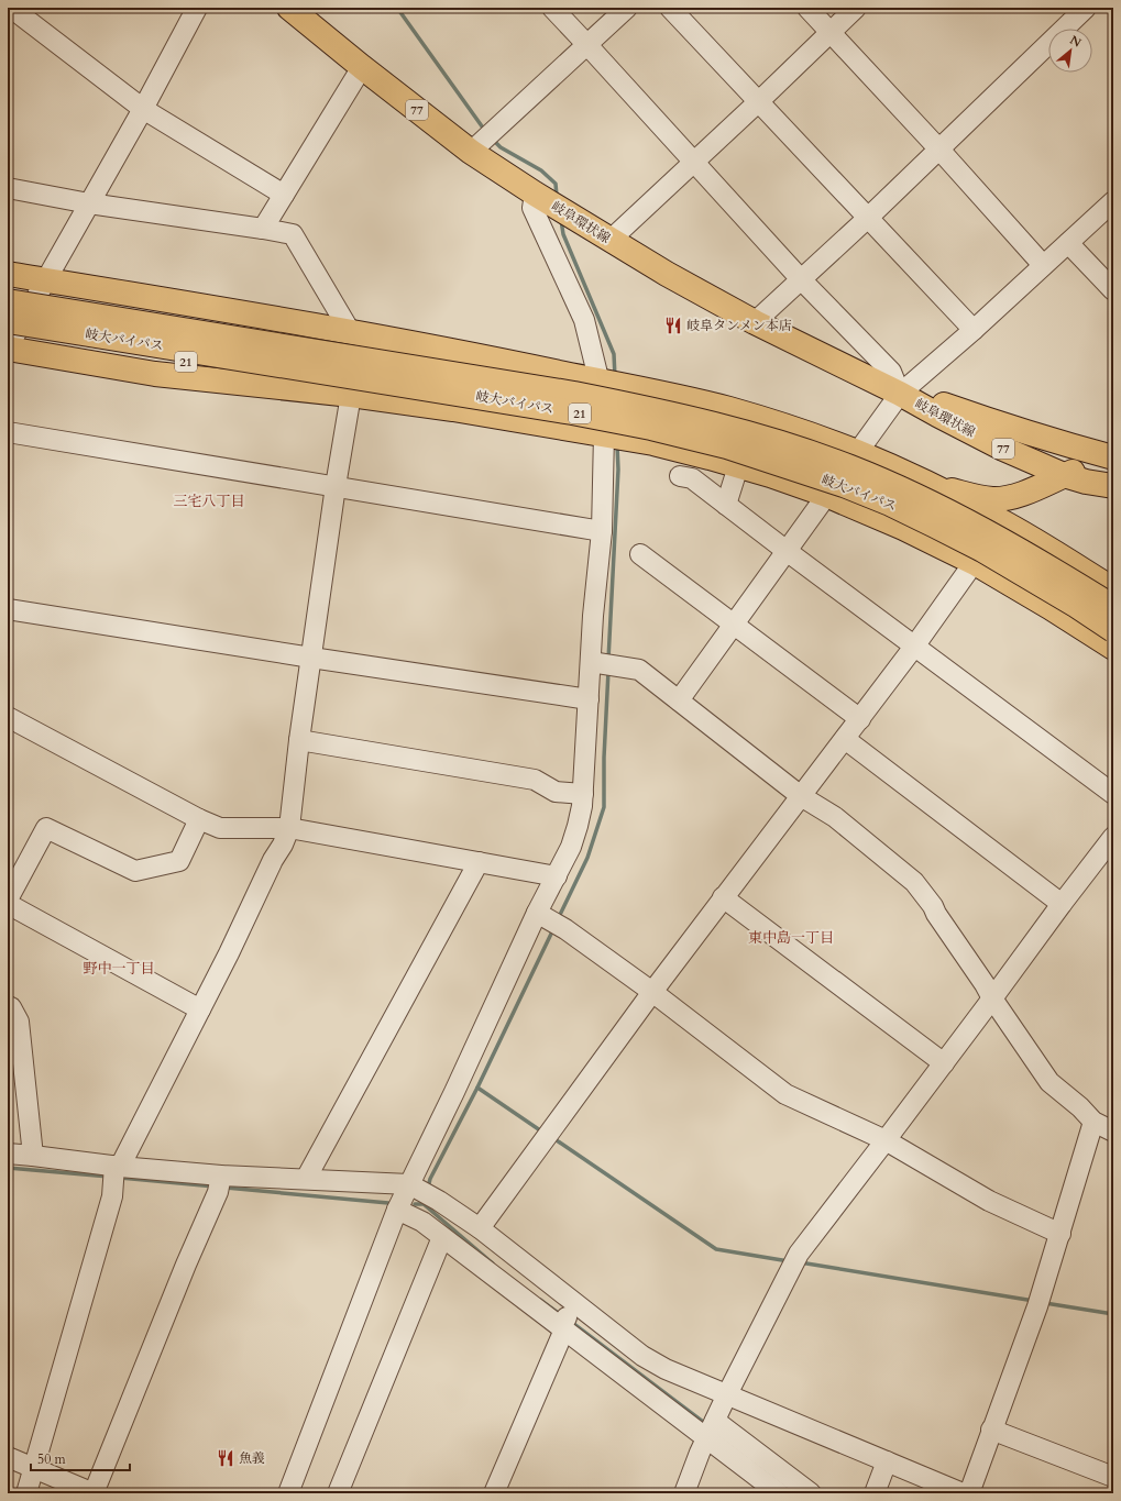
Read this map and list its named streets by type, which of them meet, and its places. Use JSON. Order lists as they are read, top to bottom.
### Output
{
  "streets": {
    "main road": [
      "77",
      "岐阜環状線",
      "岐大バイパス",
      "21"
    ]
  },
  "crossings": [
    ["岐大バイパス", "21"]
  ],
  "districts": ["三宅八丁目", "東中島一丁目", "野中一丁目"],
  "places": {
    "restaurant": ["岐阜タンメン本店", "魚義"]
  },
  "scale_bar": "50 m",
  "north": "top right"
}
